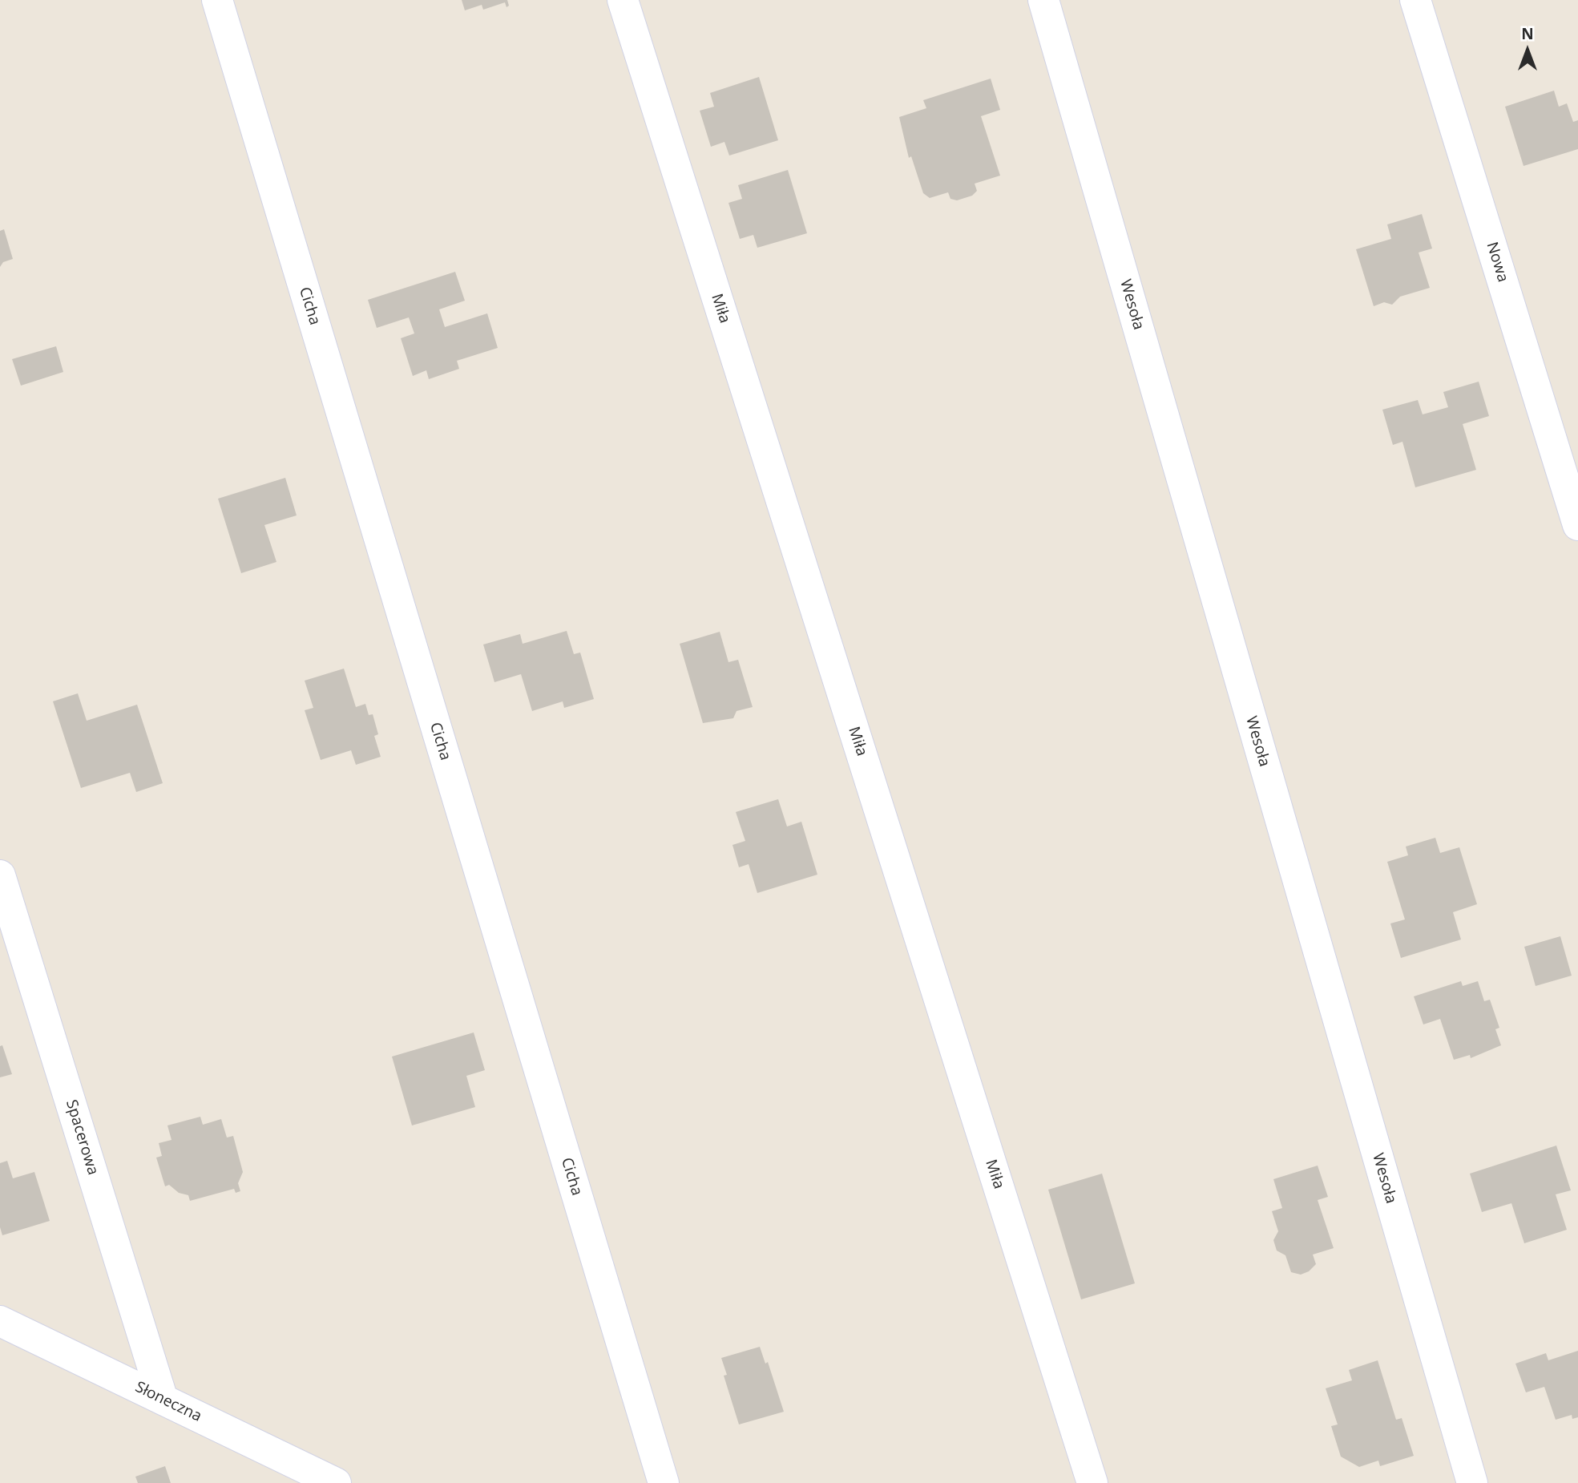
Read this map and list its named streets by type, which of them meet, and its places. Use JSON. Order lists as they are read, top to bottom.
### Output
{
  "streets": {
    "street": [
      "Nowa",
      "Wesoła",
      "Cicha",
      "Miła",
      "Spacerowa",
      "Słoneczna"
    ]
  },
  "crossings": [
    ["Spacerowa", "Słoneczna"]
  ],
  "north": "top"
}
